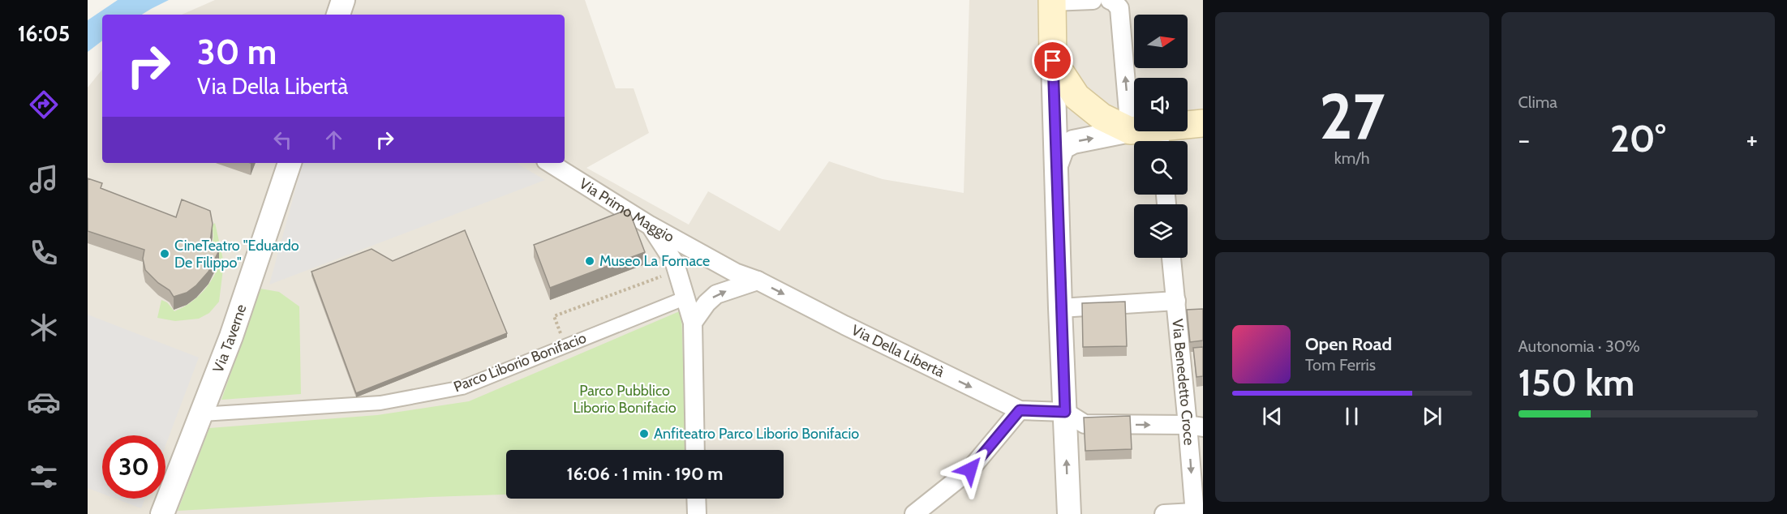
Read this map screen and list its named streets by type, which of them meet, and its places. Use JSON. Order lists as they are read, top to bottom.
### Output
{
  "streets": {
    "street": [
      "Via Primo Maggio",
      "Via Taverne",
      "Via Della Libertà",
      "Parco Liborio Bonifacio",
      "Via Benedetto Croce"
    ]
  },
  "crossings": [
    ["Via Primo Maggio", "Via Della Libertà"],
    ["Via Taverne", "Parco Liborio Bonifacio"]
  ],
  "one_way": ["Via Della Libertà"],
  "parks": ["Parco Pubblico Liborio Bonifacio"],
  "places": ["CineTeatro \"Eduardo De Filippo\"", "Museo La Fornace", "Anfiteatro Parco Liborio Bonifacio"],
  "north": "right",
  "page": {
    "tabs": "16:05",
    "tile": [
      ["27", "km/h"],
      "Clima",
      ["Autonomia · 30%", "150 km"]
    ],
    "turn": ["30 m", "Via Della Libertà"],
    "heat": ["−", "20°", "+"],
    "song": ["Open Road", "Tom Ferris"],
    "limit": "30",
    "trip": "16:06 · 1 min · 190 m"
  }
}
